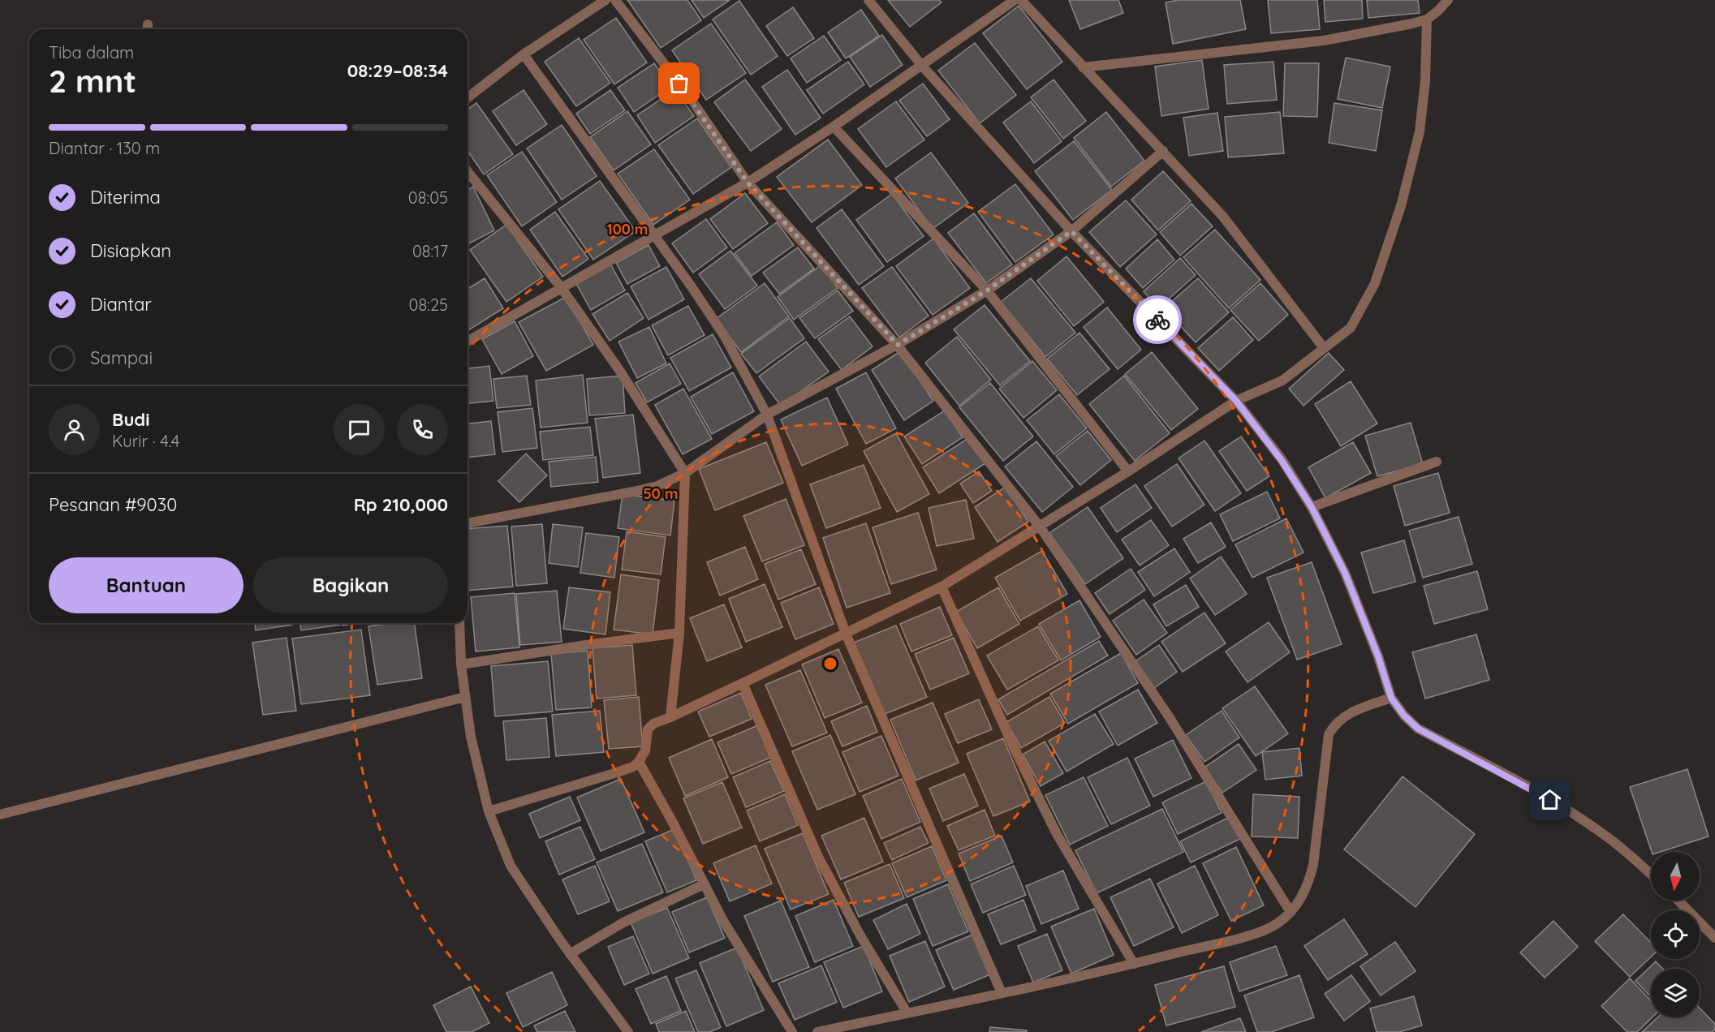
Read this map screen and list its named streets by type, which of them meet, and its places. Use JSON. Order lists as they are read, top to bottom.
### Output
{
  "north": "bottom",
  "page": {
    "heading": ["2 mnt", "Tiba dalam", "08:29–08:34"],
    "panel": [
      "Budi",
      "Kurir · 4.4",
      "Pesanan #9030",
      "Rp 210,000"
    ],
    "bar": "Diantar · 130 m",
    "list": [
      ["Diterima", "08:05"],
      ["Disiapkan", "08:17"],
      ["Diantar", "08:25"],
      "Sampai"
    ],
    "buttons": ["Bantuan", "Bagikan"]
  },
  "rings": ["100 m", "50 m"]
}
